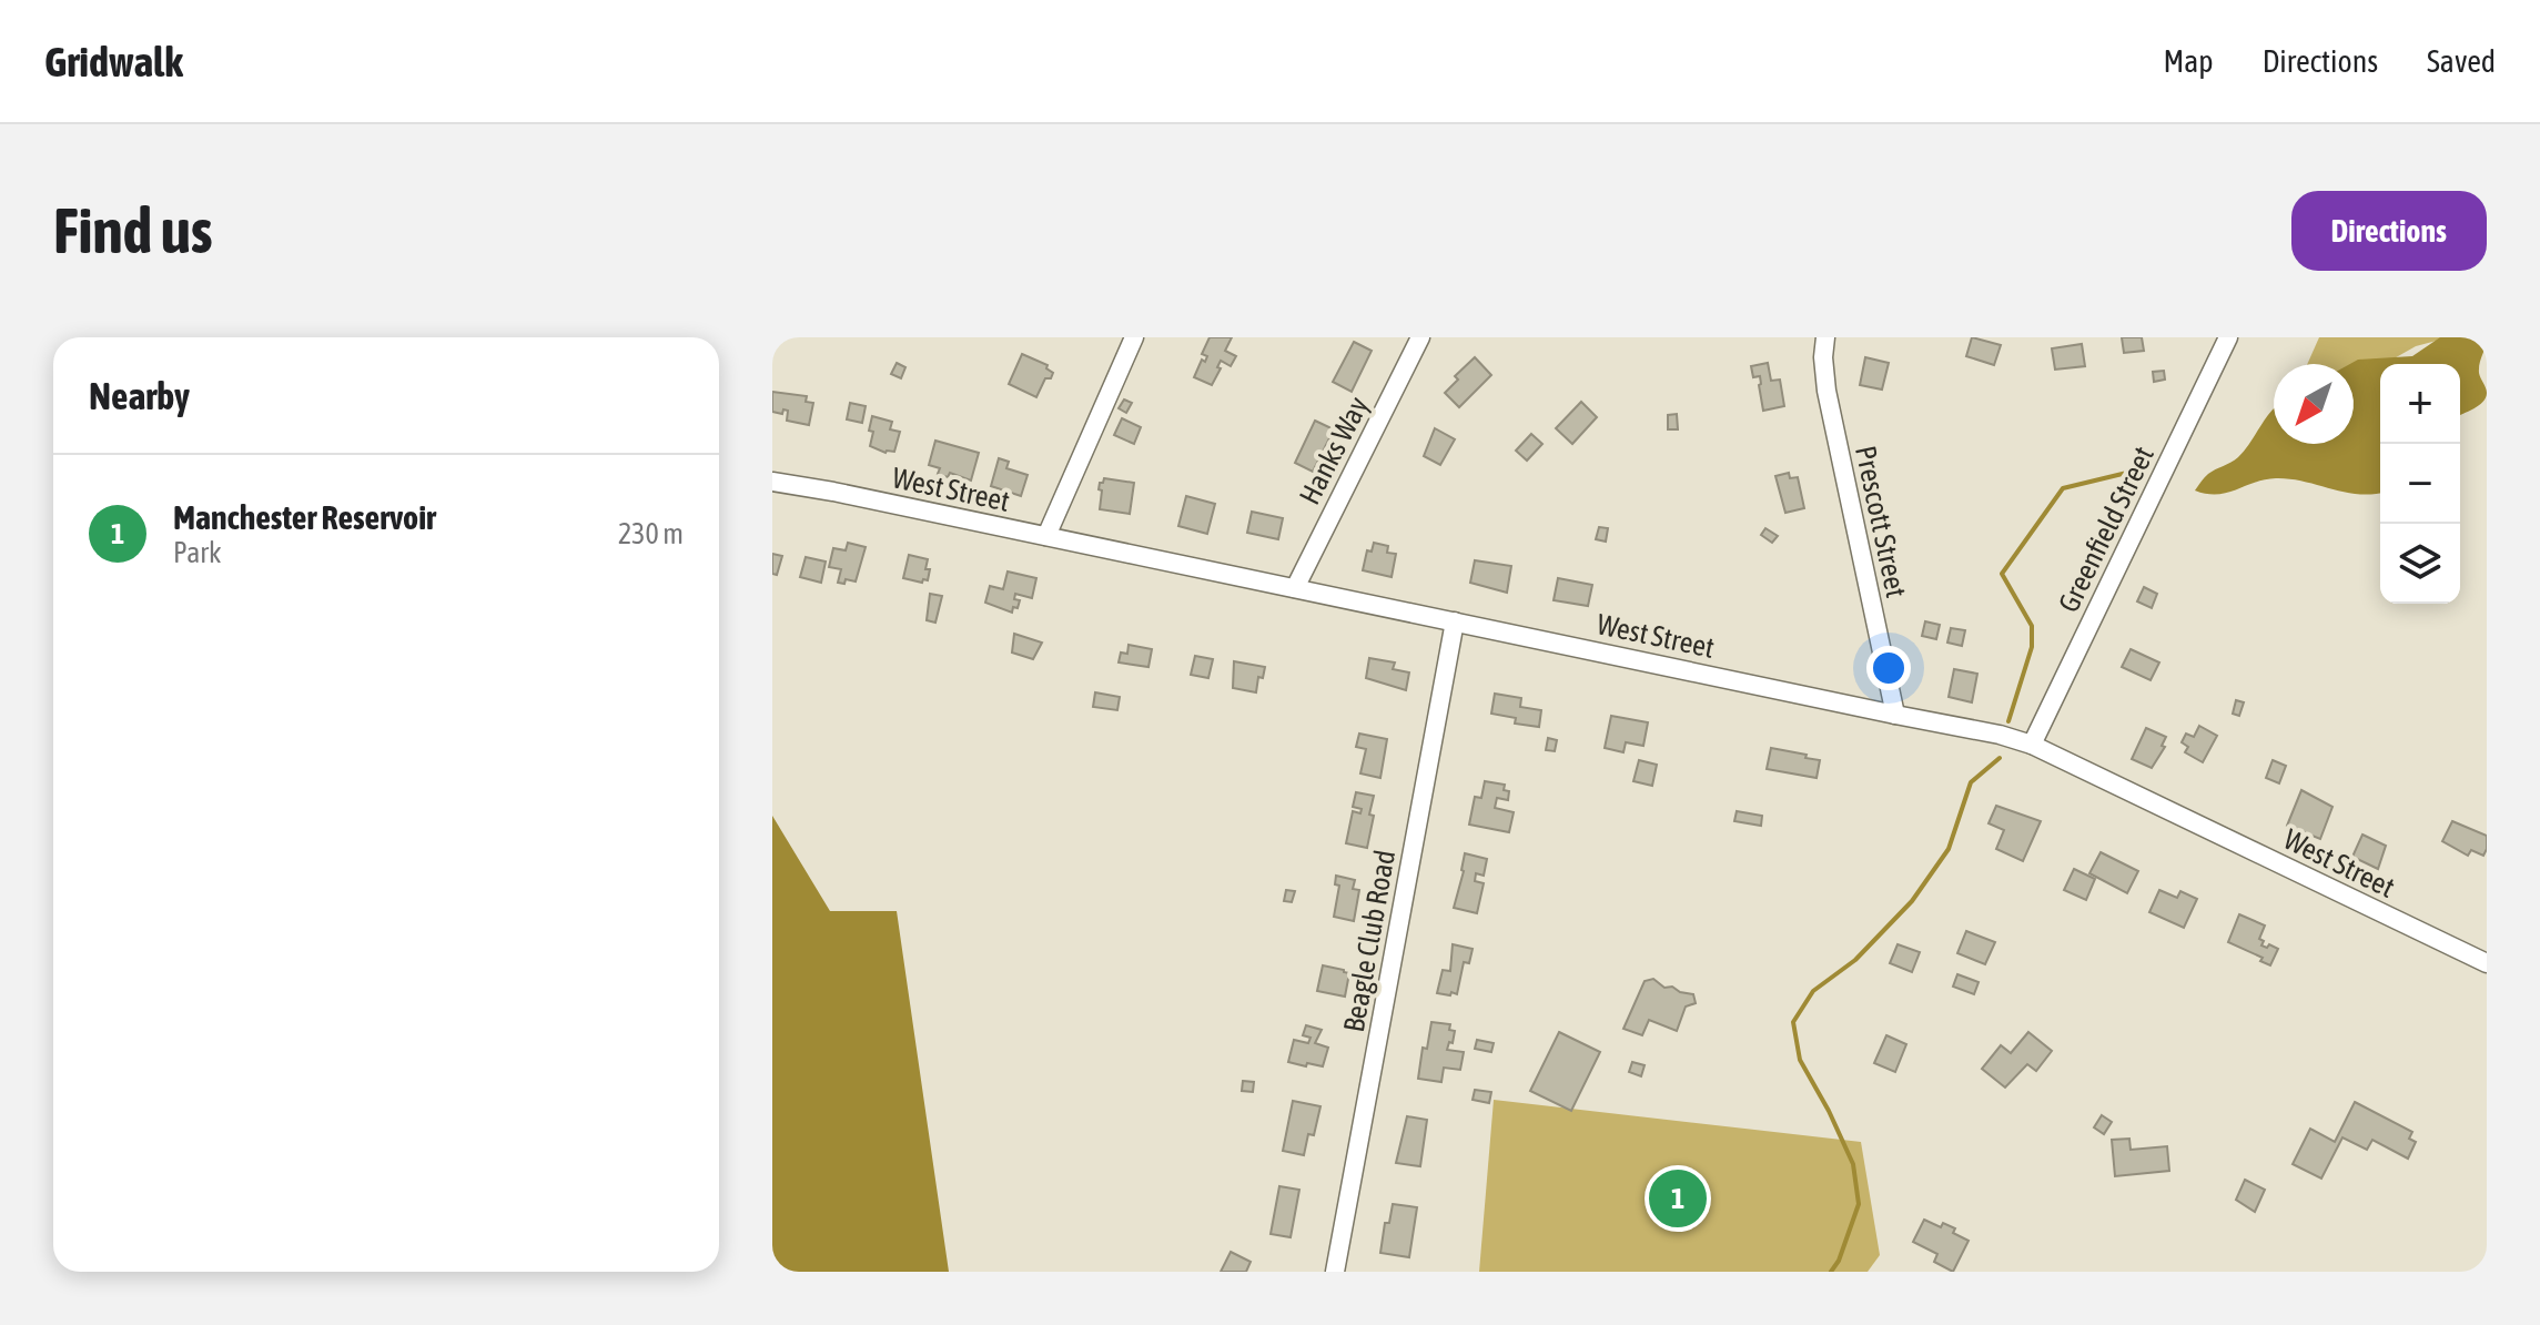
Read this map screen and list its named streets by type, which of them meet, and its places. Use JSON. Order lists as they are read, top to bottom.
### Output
{
  "streets": {
    "street": [
      "Hanks Way",
      "West Street",
      "Prescott Street",
      "Greenfield Street",
      "Beagle Club Road"
    ]
  },
  "crossings": [
    ["Hanks Way", "West Street"],
    ["West Street", "Prescott Street"],
    ["West Street", "Greenfield Street"],
    ["West Street", "Beagle Club Road"]
  ],
  "north": "bottom left",
  "page": {
    "header": "Gridwalk",
    "nav": ["Map", "Directions", "Saved"],
    "buttons": "Directions",
    "title": "Find us",
    "heading": "Nearby",
    "map_buttons": ["+", "−"],
    "list": [
      {
        "mark": "1",
        "name": "Manchester Reservoir",
        "note": "Park",
        "value": "230 m"
      }
    ],
    "pins": "1"
  }
}
